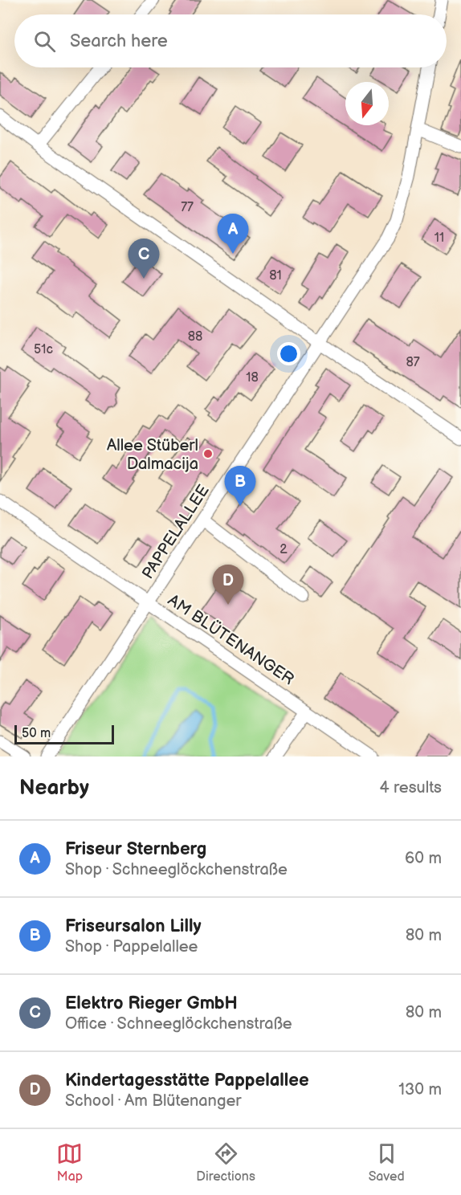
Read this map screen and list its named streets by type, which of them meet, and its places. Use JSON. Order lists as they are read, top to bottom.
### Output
{
  "streets": {
    "street": ["PAPPELALLEE", "AM BLÜTENANGER"]
  },
  "crossings": [
    ["PAPPELALLEE", "AM BLÜTENANGER"]
  ],
  "places": ["Allee Stüberl Dalmacija"],
  "house_numbers": [
    "77",
    "11",
    "81",
    "88",
    "51c",
    "87",
    "18",
    "2"
  ],
  "scale_bar": "50 m",
  "north": "bottom",
  "page": {
    "search": "Search here",
    "pins": [
      "A",
      "C",
      "B",
      "D"
    ],
    "scale": "50 m",
    "heading": ["Nearby", "4 results"],
    "list": [
      {
        "mark": "A",
        "name": "Friseur Sternberg",
        "note": "Shop · Schneeglöckchenstraße",
        "value": "60 m"
      },
      {
        "mark": "B",
        "name": "Friseursalon Lilly",
        "note": "Shop · Pappelallee",
        "value": "80 m"
      },
      {
        "mark": "C",
        "name": "Elektro Rieger GmbH",
        "note": "Office · Schneeglöckchenstraße",
        "value": "80 m"
      },
      {
        "mark": "D",
        "name": "Kindertagesstätte Pappelallee",
        "note": "School · Am Blütenanger",
        "value": "130 m"
      }
    ],
    "nav": ["Map", "Directions", "Saved"]
  }
}
